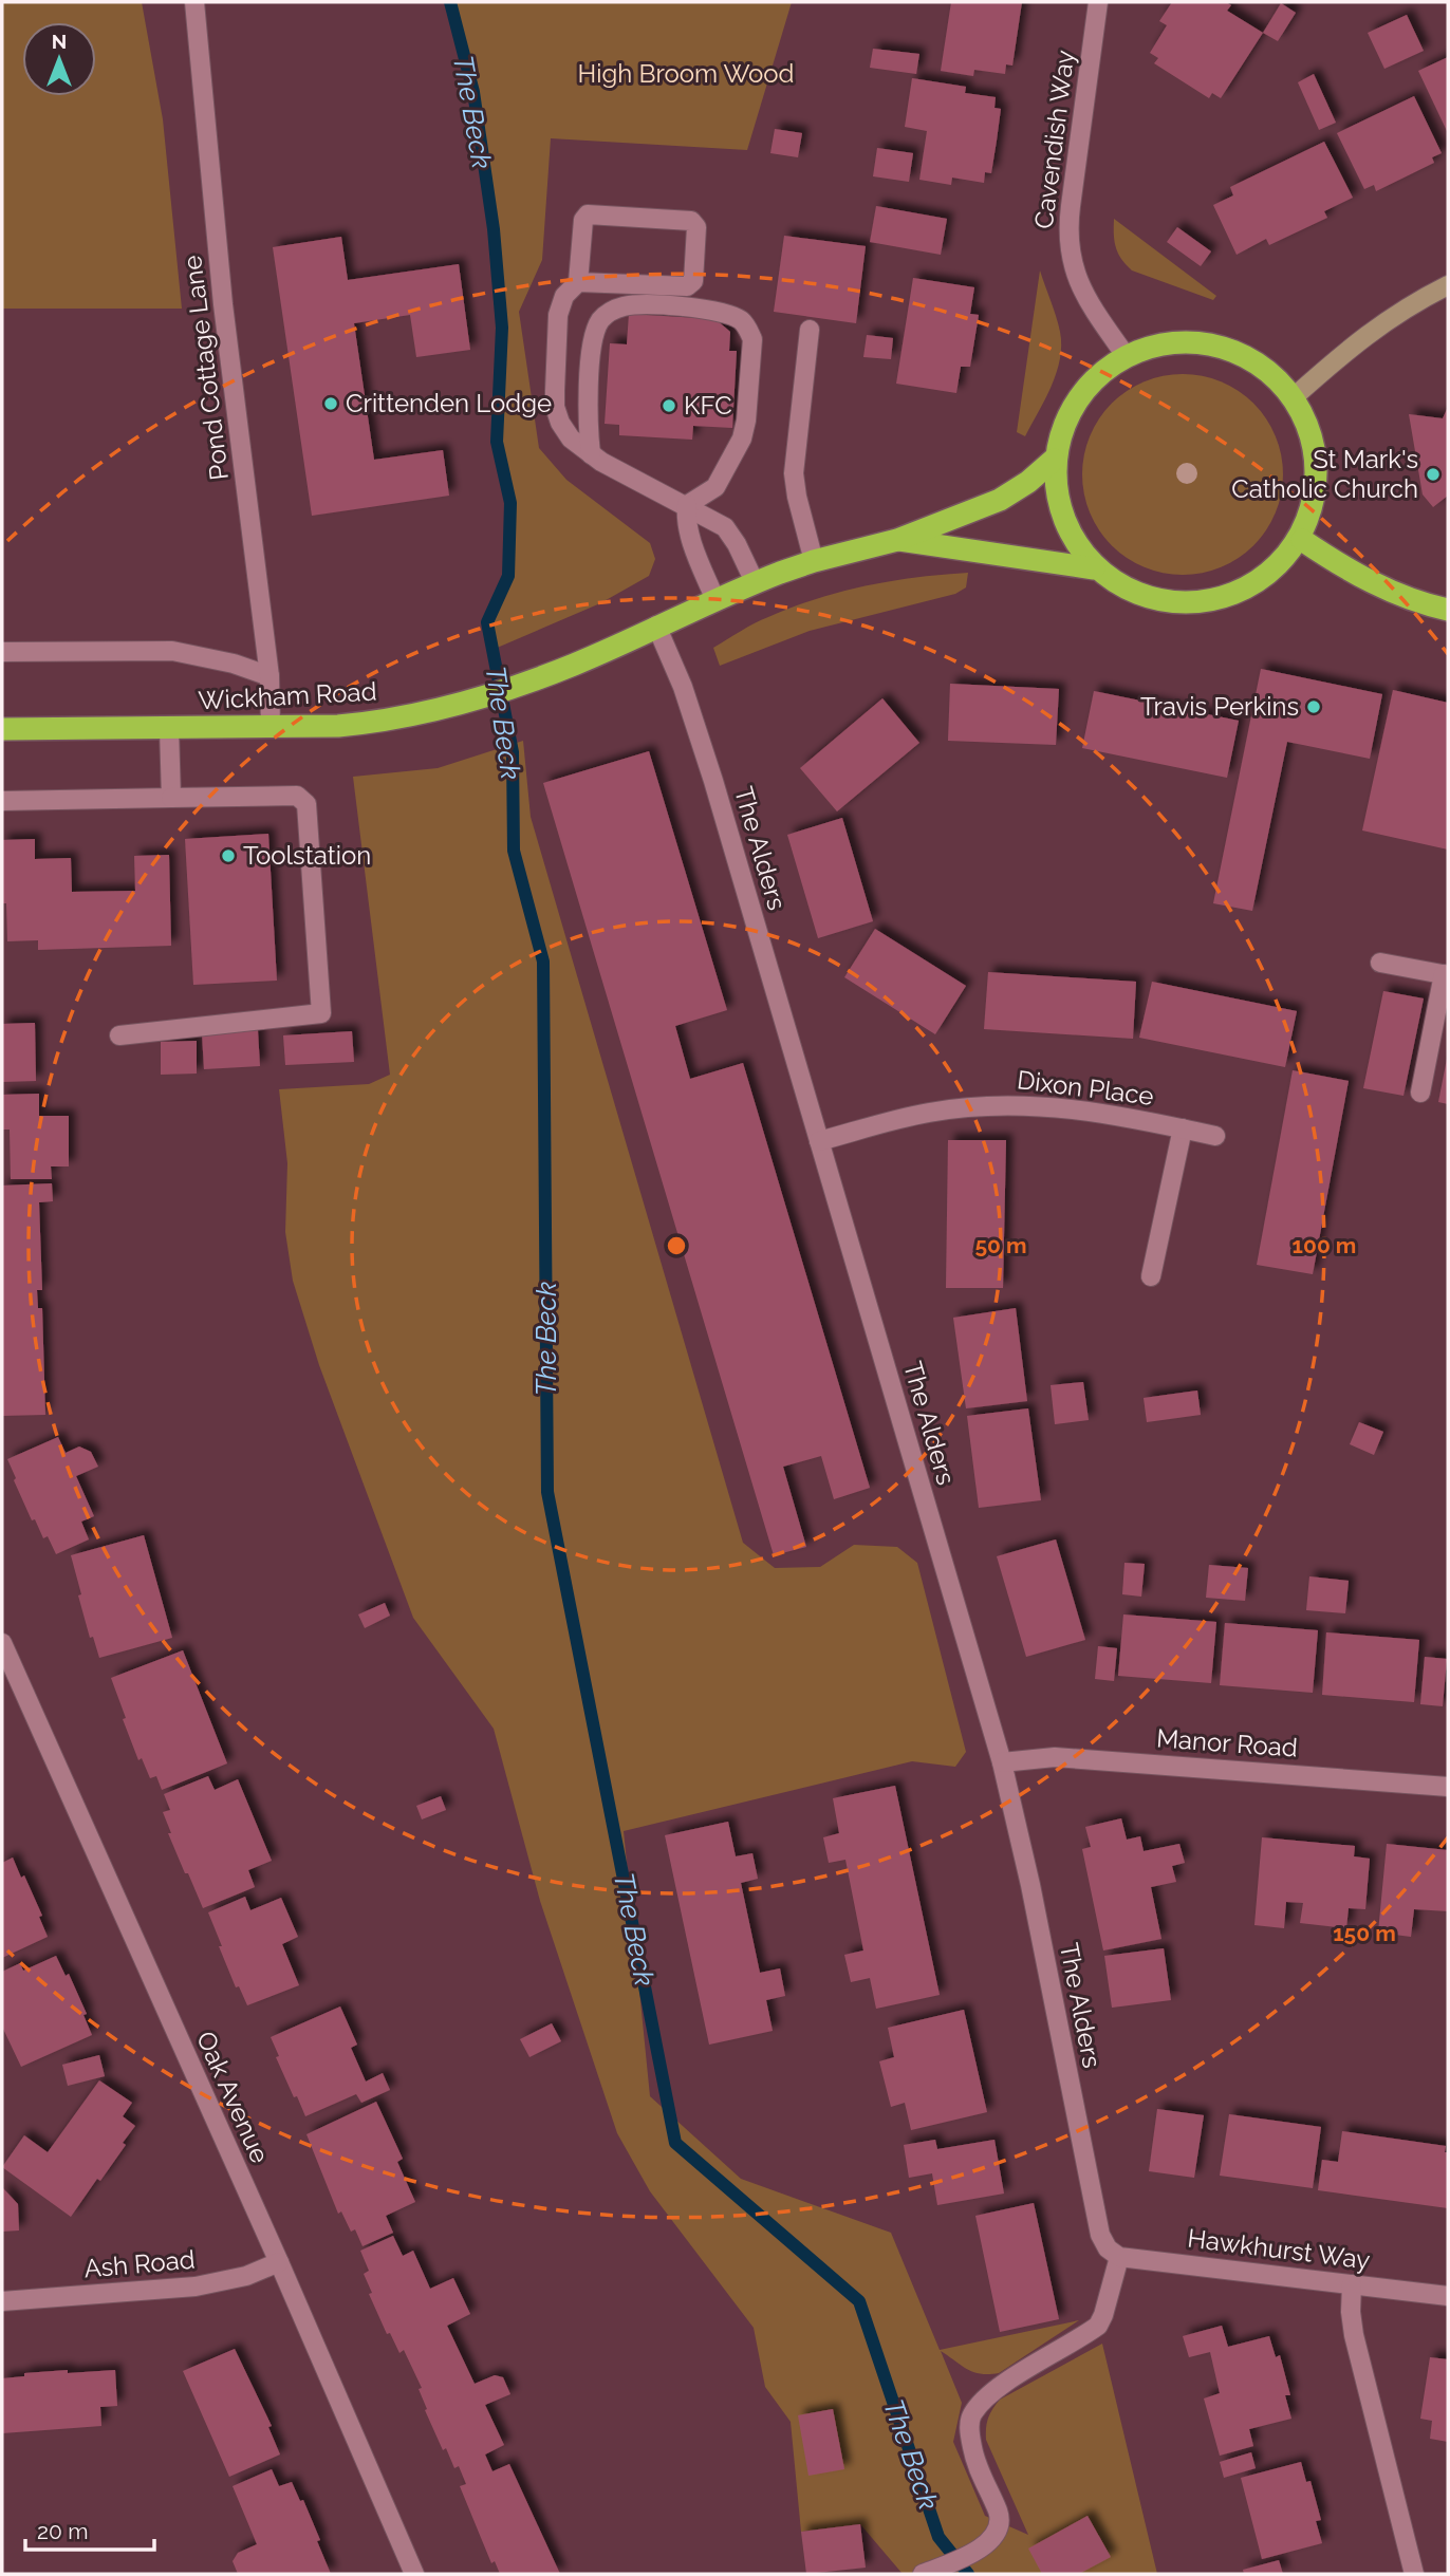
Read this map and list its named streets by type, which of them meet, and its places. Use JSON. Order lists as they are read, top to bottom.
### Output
{
  "streets": {
    "highway": ["Wickham Road"],
    "street": [
      "Cavendish Way",
      "Pond Cottage Lane",
      "The Alders",
      "Dixon Place",
      "Manor Road",
      "Oak Avenue",
      "Hawkhurst Way",
      "Ash Road"
    ]
  },
  "crossings": [
    ["Cavendish Way", "Wickham Road"],
    ["Pond Cottage Lane", "Wickham Road"],
    ["Wickham Road", "The Alders"],
    ["The Alders", "Dixon Place"],
    ["The Alders", "Manor Road"],
    ["The Alders", "Hawkhurst Way"],
    ["Oak Avenue", "Ash Road"]
  ],
  "water": ["The Beck"],
  "parks": ["High Broom Wood"],
  "places": [
    "Crittenden Lodge",
    "KFC",
    "St Mark's Catholic Church",
    "Travis Perkins",
    "Toolstation"
  ],
  "scale_bar": "20 m",
  "north": "top",
  "rings": ["50 m", "100 m", "150 m"]
}
